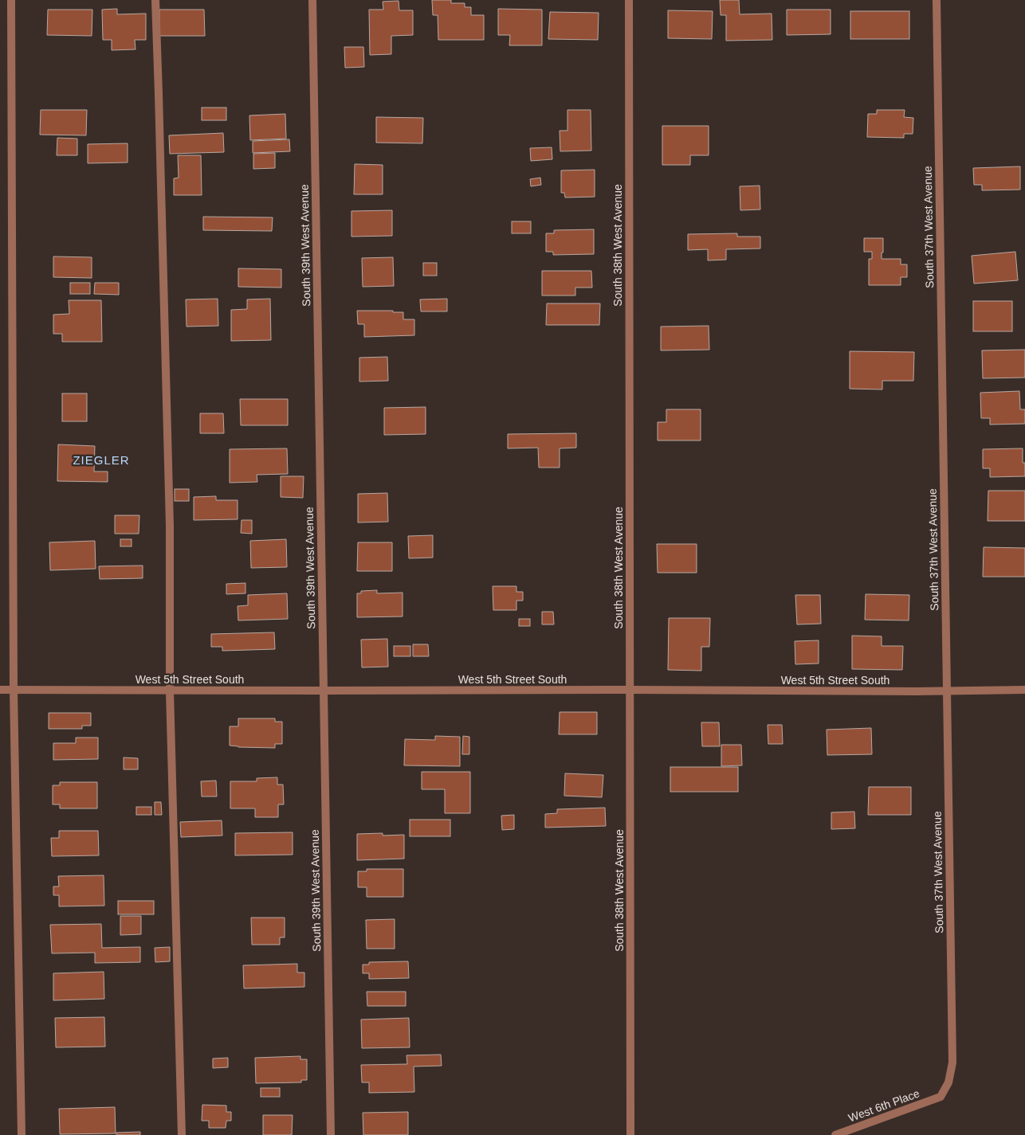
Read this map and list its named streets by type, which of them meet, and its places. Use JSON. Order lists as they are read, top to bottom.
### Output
{
  "streets": {
    "street": [
      "South 37th West Avenue",
      "South 39th West Avenue",
      "South 38th West Avenue",
      "West 5th Street South",
      "West 6th Place"
    ]
  },
  "crossings": [
    ["South 37th West Avenue", "West 5th Street South"],
    ["South 37th West Avenue", "West 6th Place"],
    ["South 39th West Avenue", "West 5th Street South"],
    ["South 38th West Avenue", "West 5th Street South"]
  ],
  "districts": ["ZIEGLER"]
}
